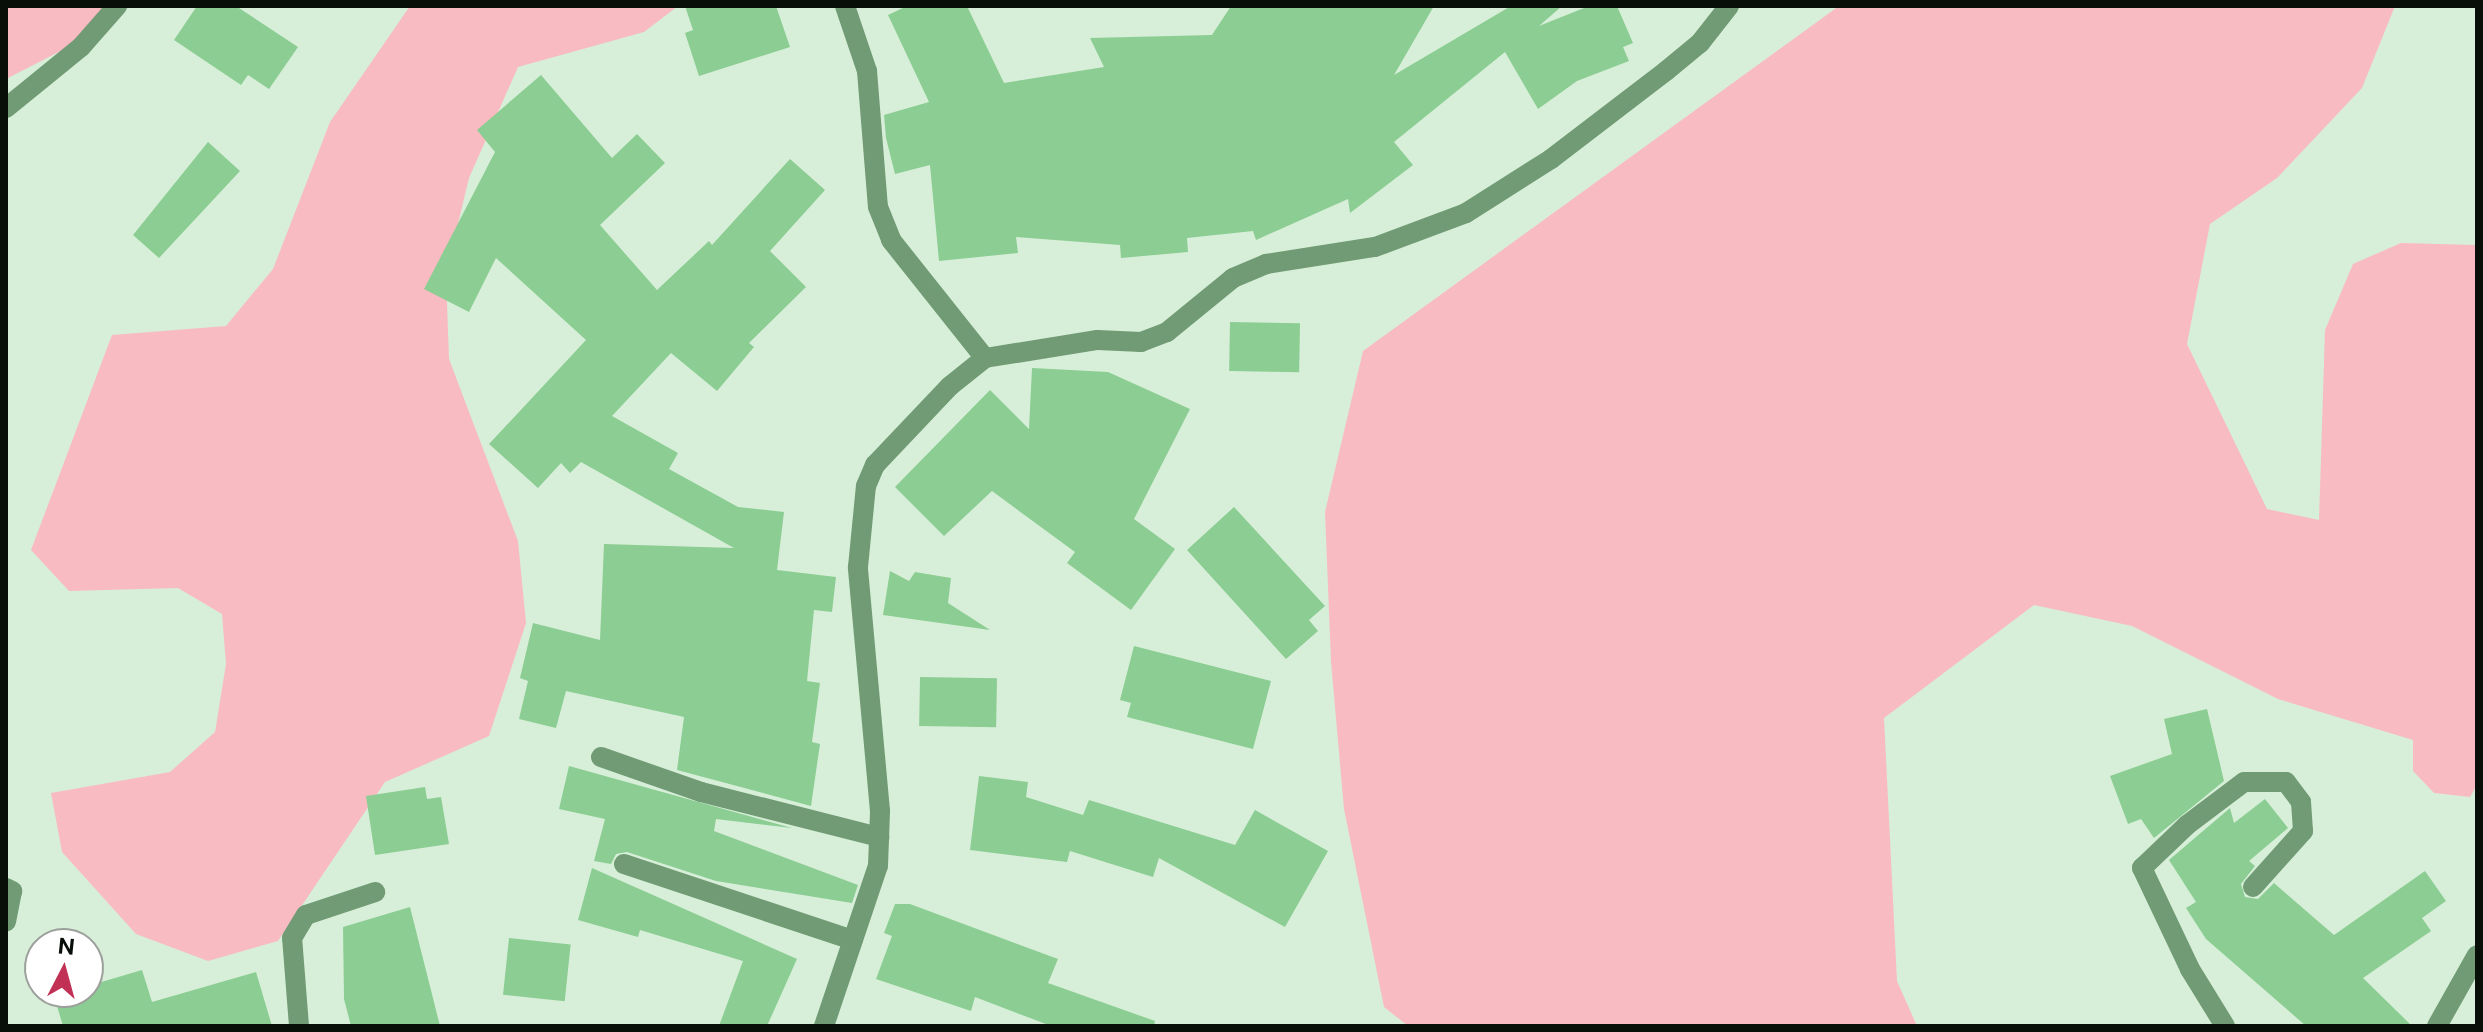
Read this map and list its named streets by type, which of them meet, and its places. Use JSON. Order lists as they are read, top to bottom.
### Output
{
  "north": "top"
}
